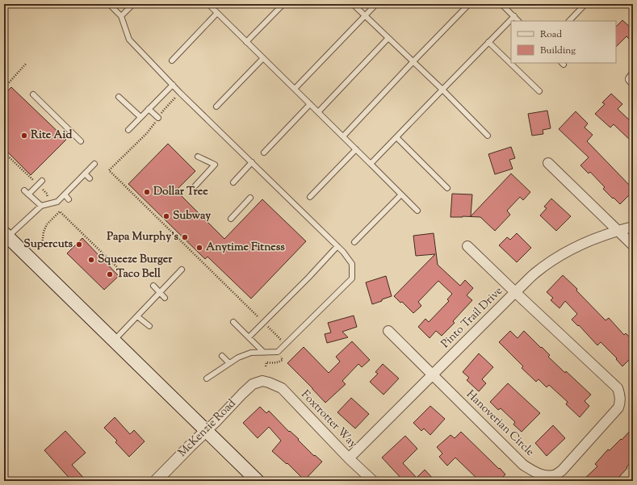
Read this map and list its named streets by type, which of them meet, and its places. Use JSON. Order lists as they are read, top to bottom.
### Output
{
  "streets": {
    "street": [
      "Pinto Trail Drive",
      "Foxtrotter Way",
      "Hanoverian Circle",
      "McKenzie Road"
    ]
  },
  "crossings": [
    ["Pinto Trail Drive", "Foxtrotter Way"],
    ["Pinto Trail Drive", "Hanoverian Circle"],
    ["Foxtrotter Way", "McKenzie Road"]
  ],
  "places": [
    "Rite Aid",
    "Dollar Tree",
    "Subway",
    "Papa Murphy's",
    "Supercuts",
    "Anytime Fitness",
    "Squeeze Burger",
    "Taco Bell"
  ],
  "legend": ["Road", "Building"]
}
